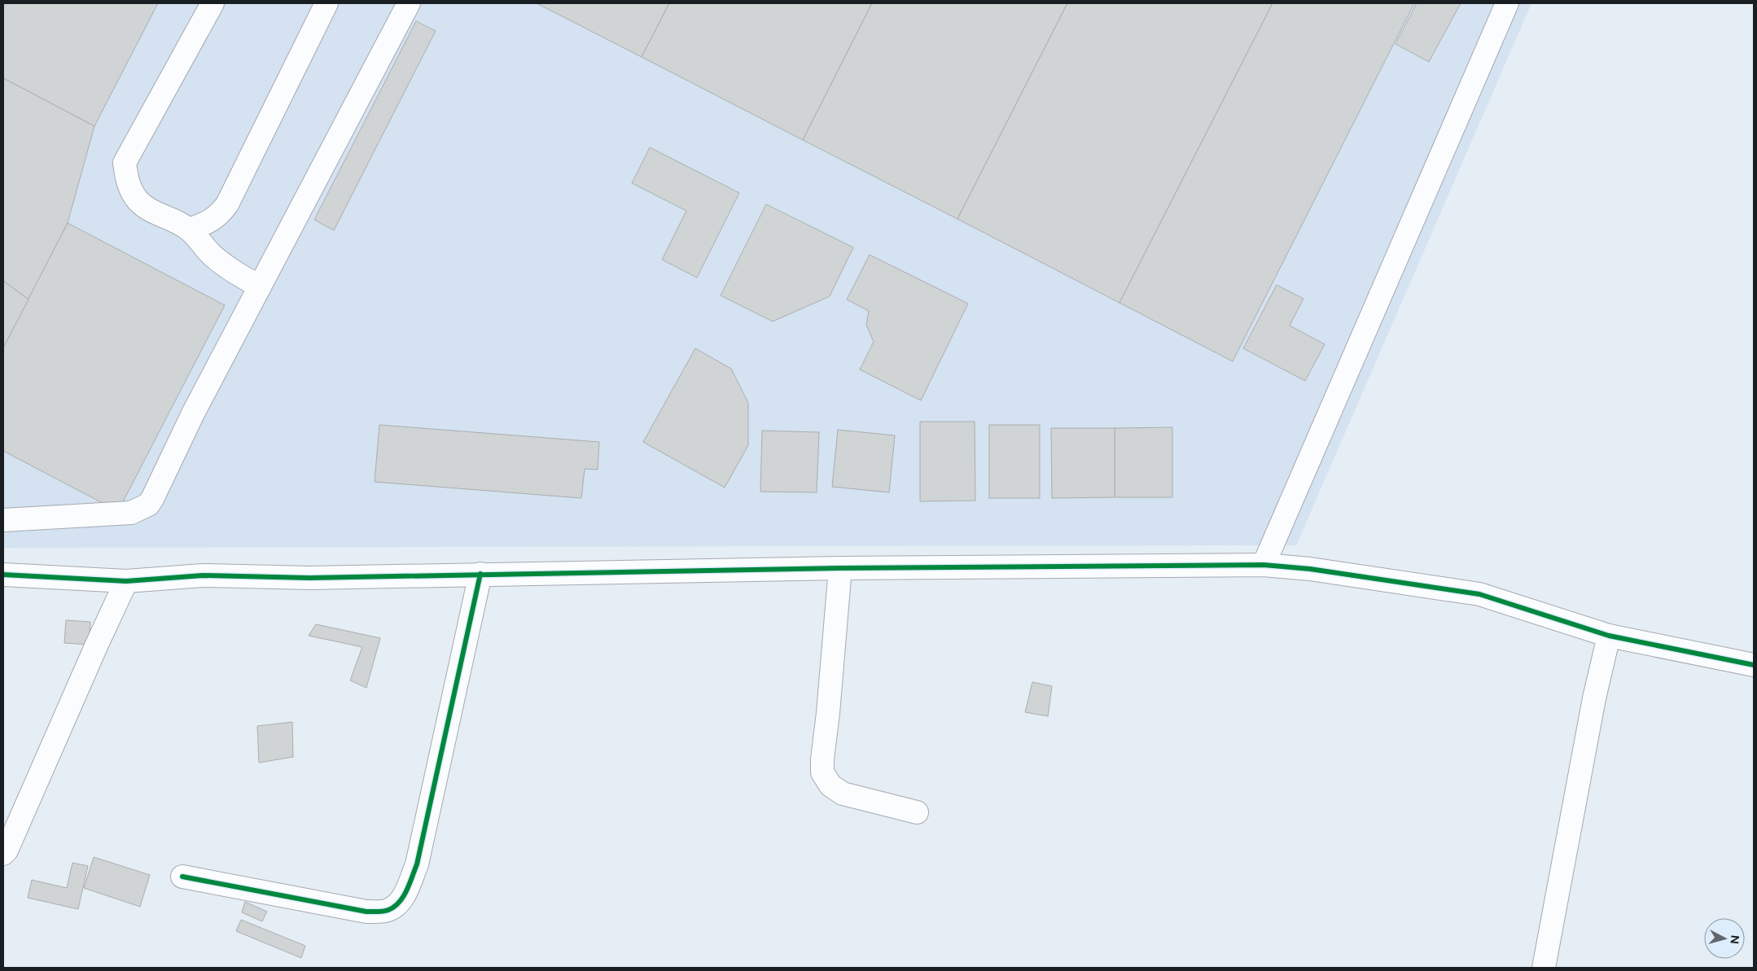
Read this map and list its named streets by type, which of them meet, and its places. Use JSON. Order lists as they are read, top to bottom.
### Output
{
  "north": "right"
}
